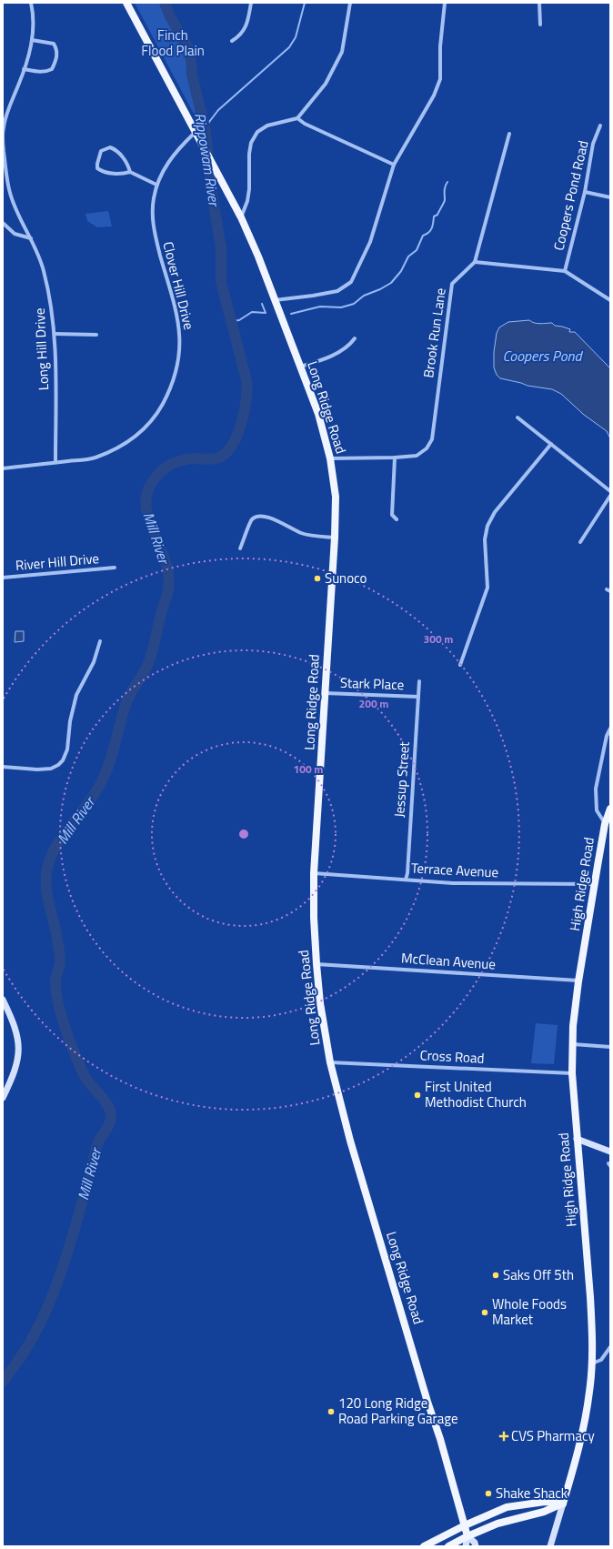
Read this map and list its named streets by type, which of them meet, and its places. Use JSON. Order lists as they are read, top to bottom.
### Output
{
  "streets": {
    "main road": ["Long Ridge Road", "High Ridge Road"],
    "street": [
      "Coopers Pond Road",
      "Clover Hill Drive",
      "Brook Run Lane",
      "Long Hill Drive",
      "River Hill Drive",
      "Stark Place",
      "Jessup Street",
      "Terrace Avenue",
      "McClean Avenue",
      "Cross Road"
    ]
  },
  "crossings": [
    ["Clover Hill Drive", "Long Hill Drive"],
    ["Clover Hill Drive", "Long Ridge Road"],
    ["Brook Run Lane", "Long Ridge Road"],
    ["Long Ridge Road", "Stark Place"],
    ["Long Ridge Road", "Terrace Avenue"],
    ["Long Ridge Road", "McClean Avenue"],
    ["Long Ridge Road", "Cross Road"],
    ["Stark Place", "Jessup Street"],
    ["Jessup Street", "Terrace Avenue"],
    ["Terrace Avenue", "High Ridge Road"],
    ["High Ridge Road", "McClean Avenue"],
    ["High Ridge Road", "Cross Road"]
  ],
  "water": ["Rippowam River", "Coopers Pond", "Mill River"],
  "parks": ["Finch Flood Plain"],
  "places": {
    "other": [
      "Sunoco",
      "First United Methodist Church",
      "Saks Off 5th",
      "Whole Foods Market",
      "120 Long Ridge Road Parking Garage",
      "Shake Shack"
    ],
    "health": ["CVS Pharmacy"]
  },
  "rings": ["300 m", "200 m", "100 m"]
}
